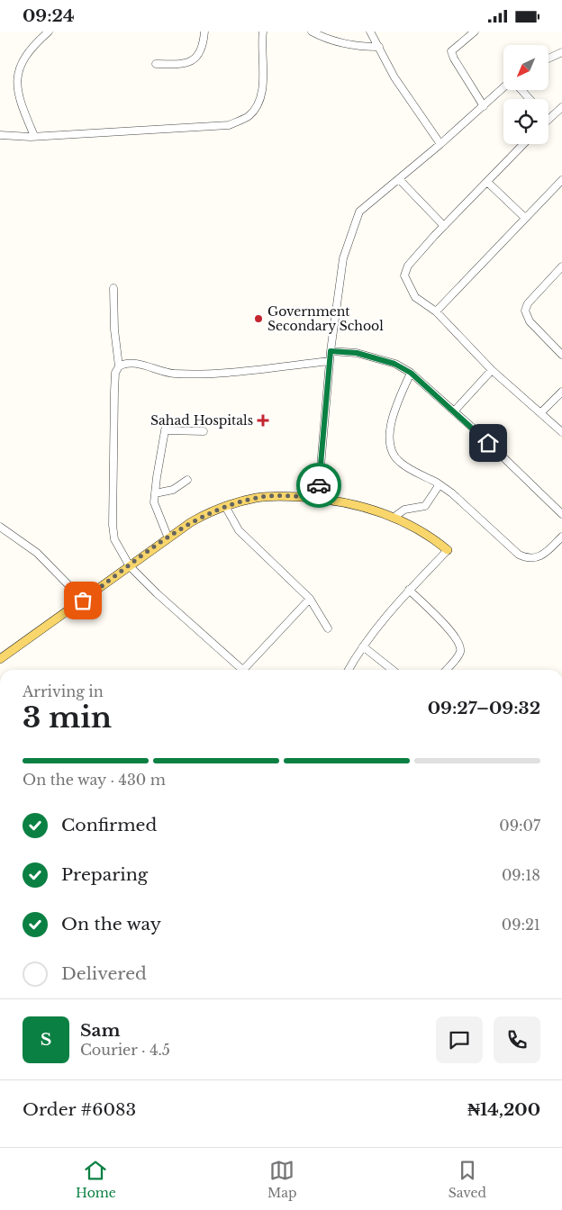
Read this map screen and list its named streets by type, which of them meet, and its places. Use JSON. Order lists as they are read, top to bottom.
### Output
{
  "places": {
    "other": ["Government Secondary School"],
    "health": ["Sahad Hospitals"]
  },
  "north": "bottom left",
  "page": {
    "status": "09:24",
    "heading": ["3 min", "Arriving in", "09:27–09:32"],
    "panel": [
      "Sam",
      "Courier · 4.5",
      "Order #6083",
      "₦14,200"
    ],
    "bar": "On the way · 430 m",
    "list": [
      ["Confirmed", "09:07"],
      ["Preparing", "09:18"],
      ["On the way", "09:21"],
      "Delivered"
    ],
    "round": "S",
    "tabs": ["Home", "Map", "Saved"]
  }
}
